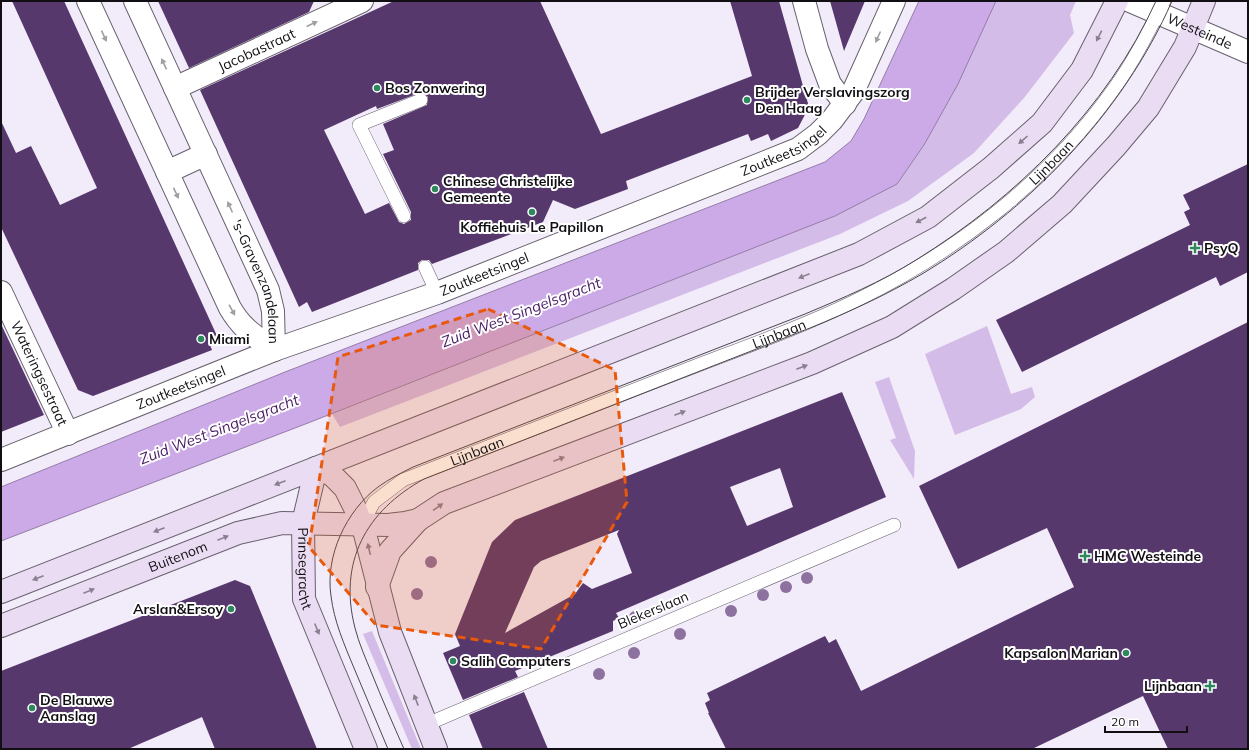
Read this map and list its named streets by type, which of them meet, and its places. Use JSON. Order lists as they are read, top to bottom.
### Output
{
  "streets": {
    "main road": ["Buitenom", "Prinsegracht"],
    "street": [
      "Westeinde",
      "Jacobastraat",
      "Zoutkeetsingel",
      "'s-Gravenzandelaan",
      "Wateringsestraat"
    ],
    "lane": ["Lijnbaan", "Blekerslaan"]
  },
  "crossings": [
    ["Westeinde", "Lijnbaan"],
    ["Jacobastraat", "'s-Gravenzandelaan"],
    ["Zoutkeetsingel", "'s-Gravenzandelaan"],
    ["Zoutkeetsingel", "Wateringsestraat"],
    ["Lijnbaan", "Buitenom"],
    ["Buitenom", "Prinsegracht"]
  ],
  "one_way": ["Jacobastraat"],
  "water": ["Zuid West Singelsgracht"],
  "places": {
    "other": [
      "Bos Zonwering",
      "Brijder Verslavingszorg Den Haag",
      "Chinese Christelijke Gemeente",
      "Koffiehuis Le Papillon",
      "Miami",
      "Arslan&Ersoy",
      "Kapsalon Marian",
      "Salih Computers",
      "De Blauwe Aanslag"
    ],
    "health": ["PsyQ", "HMC Westeinde", "Lijnbaan"]
  },
  "scale_bar": "20 m"
}
